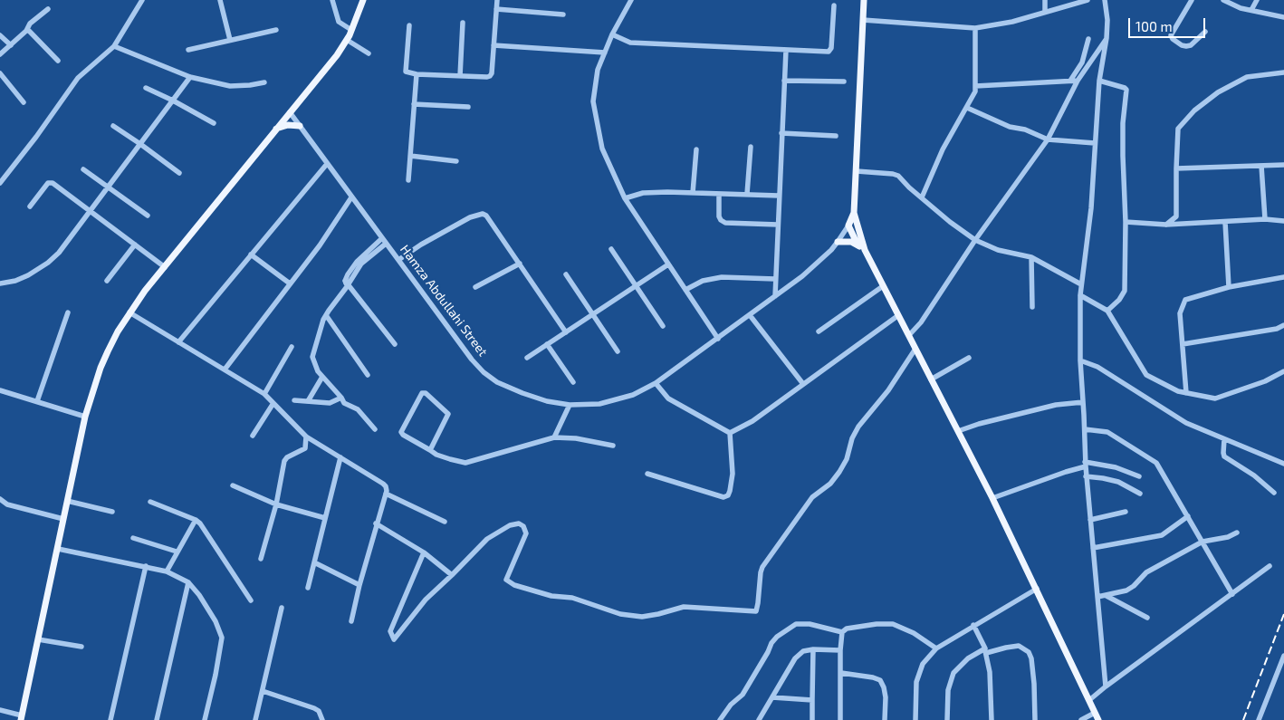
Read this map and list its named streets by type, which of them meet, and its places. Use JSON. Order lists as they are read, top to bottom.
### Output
{
  "streets": {
    "street": ["Hamza Abdullahi Street"]
  },
  "scale_bar": "100 m"
}
